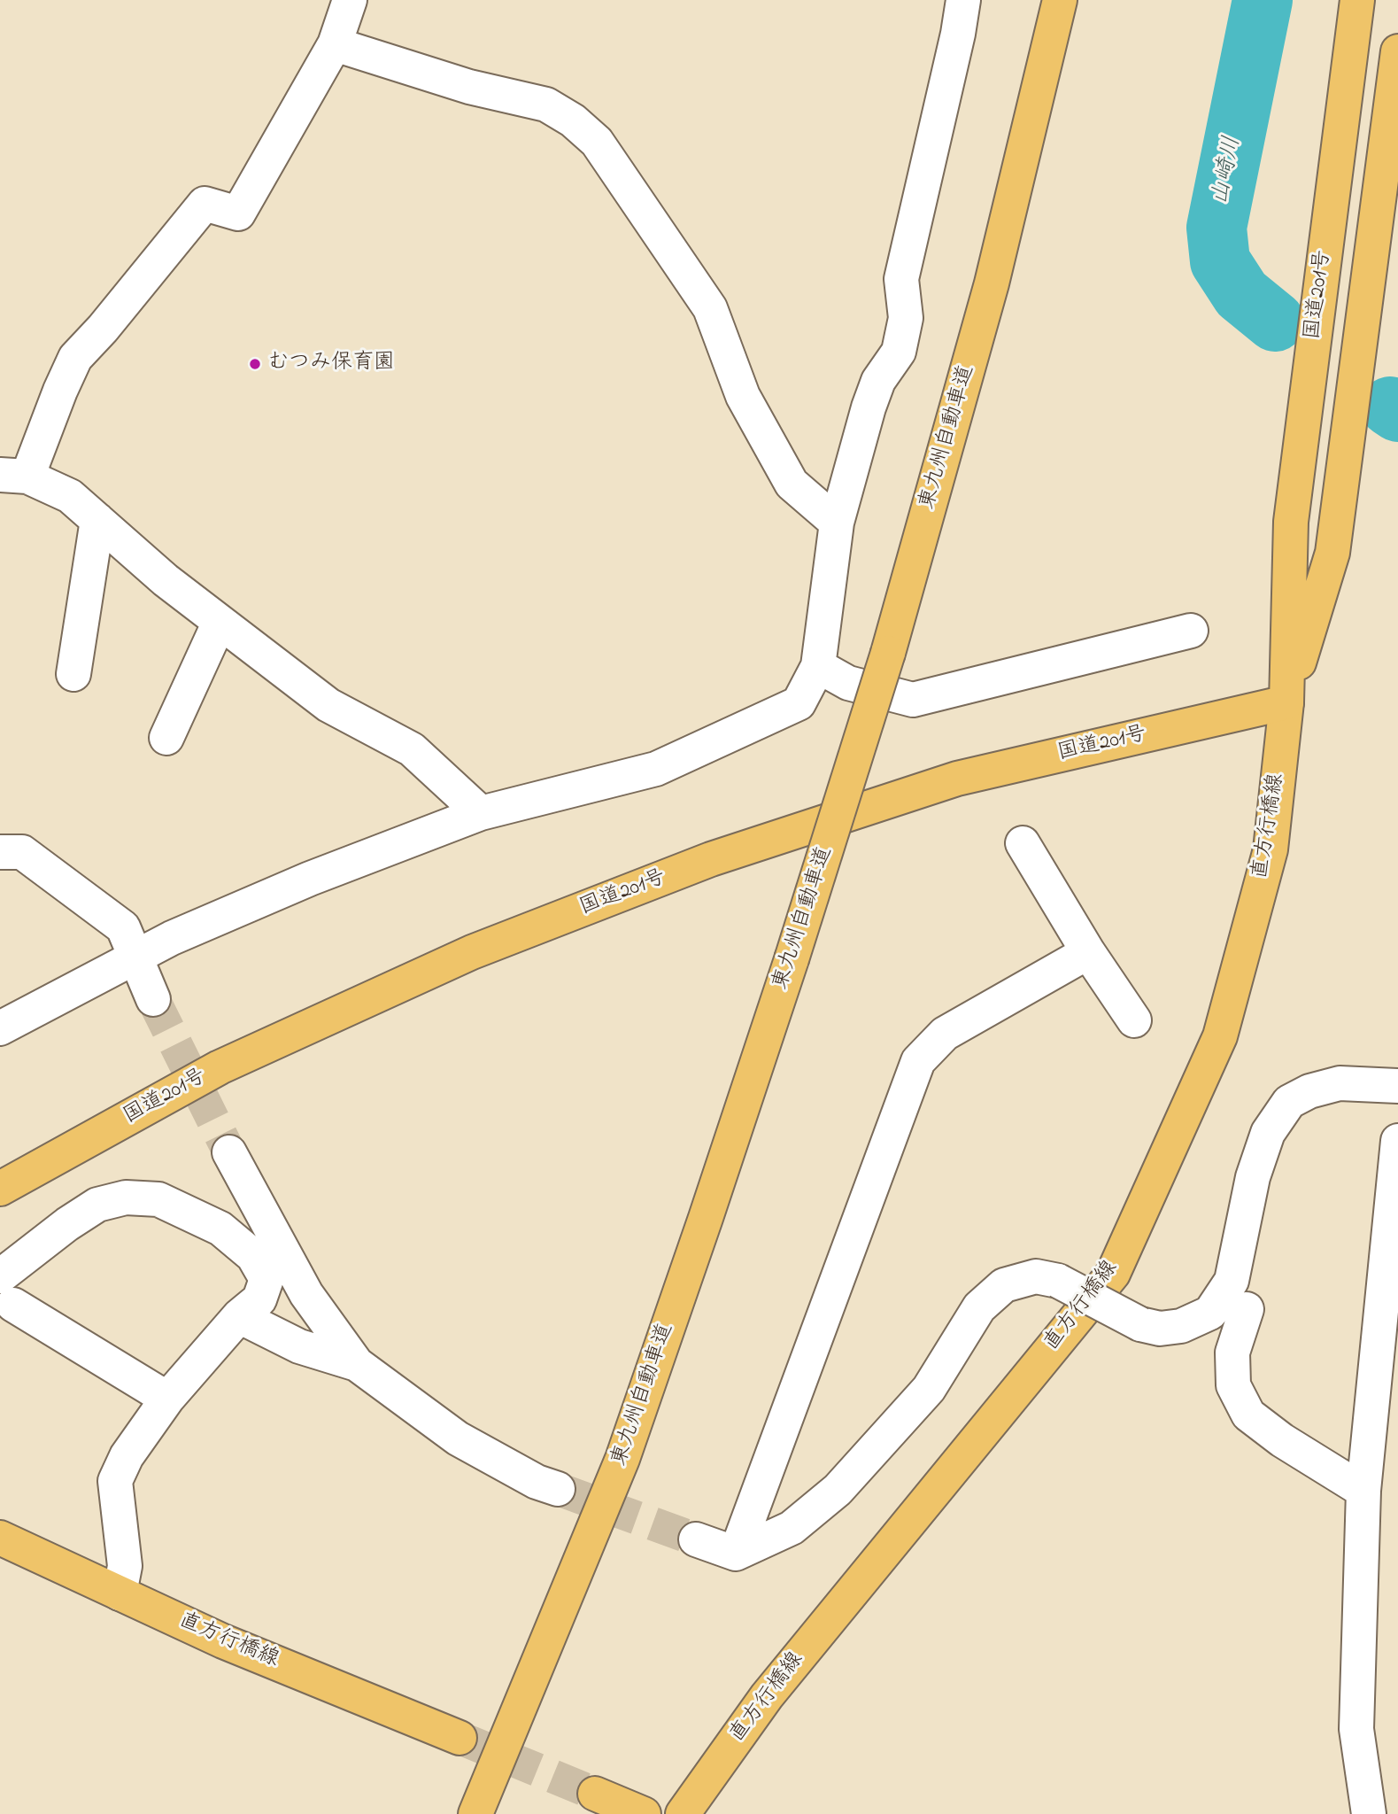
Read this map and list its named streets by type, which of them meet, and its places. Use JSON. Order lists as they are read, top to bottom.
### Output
{
  "streets": {
    "main road": ["国道201号", "東九州自動車道", "直方行橋線"]
  },
  "crossings": [
    ["国道201号", "直方行橋線"]
  ],
  "water": ["山崎川"],
  "places": ["むつみ保育園"]
}
